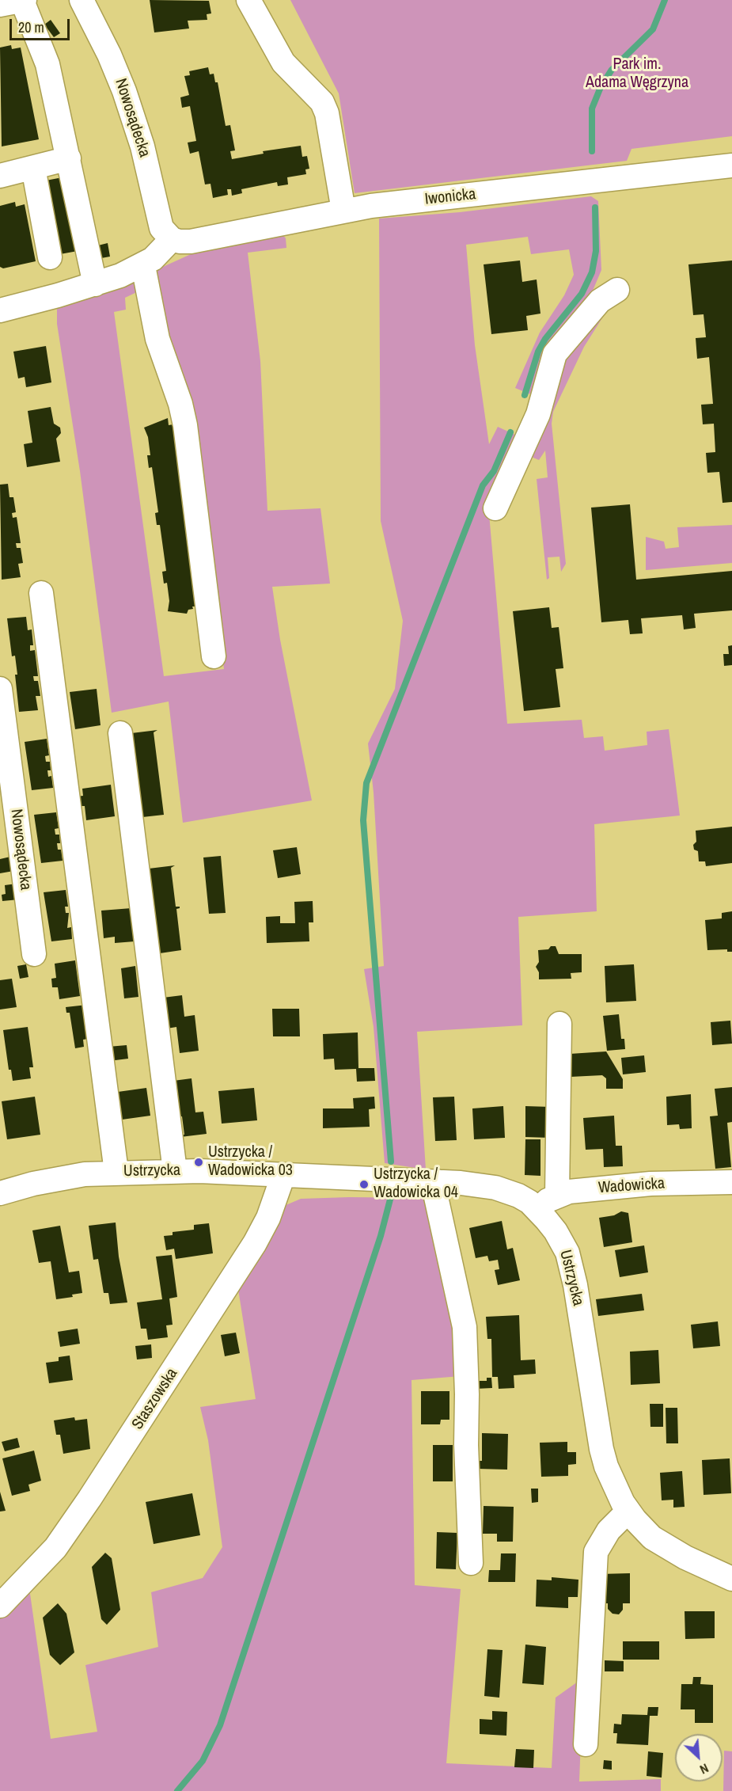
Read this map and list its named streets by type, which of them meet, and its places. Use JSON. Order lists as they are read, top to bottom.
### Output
{
  "streets": {
    "street": [
      "Nowosądecka",
      "Iwonicka",
      "Ustrzycka",
      "Wadowicka",
      "Staszowska"
    ]
  },
  "crossings": [
    ["Nowosądecka", "Iwonicka"],
    ["Ustrzycka", "Wadowicka"],
    ["Ustrzycka", "Staszowska"]
  ],
  "parks": ["Park im. Adama Węgrzyna"],
  "places": ["Ustrzycka / Wadowicka 03", "Ustrzycka / Wadowicka 04"],
  "scale_bar": "20 m",
  "north": "bottom right"
}
